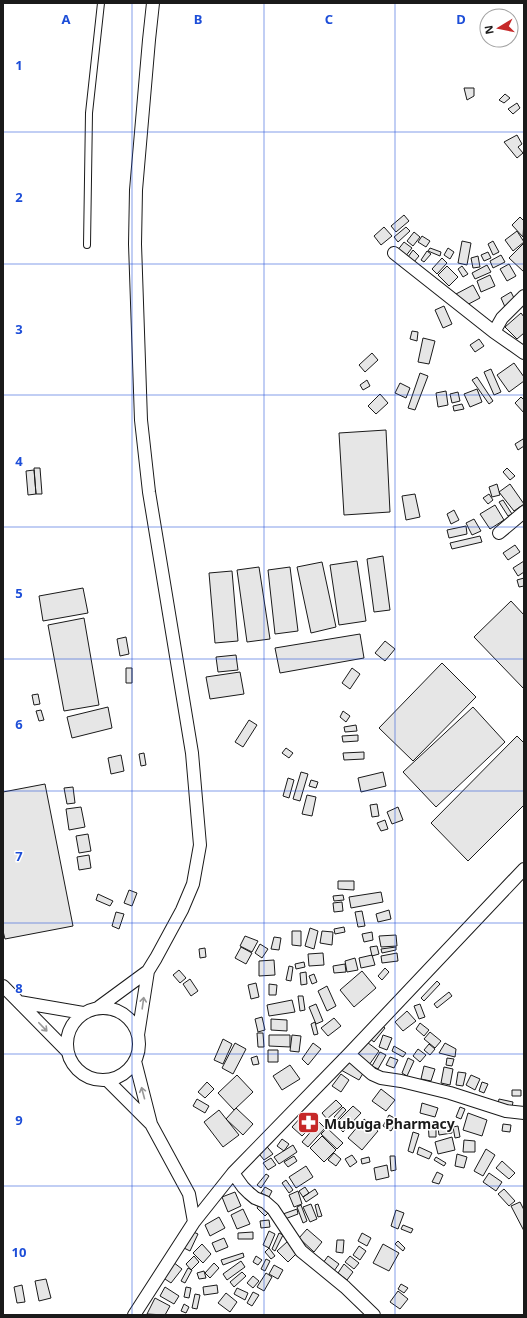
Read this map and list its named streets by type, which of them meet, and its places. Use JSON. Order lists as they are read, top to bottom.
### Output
{
  "places": {
    "pharmacy": ["Mubuga Pharmacy"]
  },
  "north": "left",
  "grid": {
    "columns": [
      "A",
      "B",
      "C",
      "D"
    ],
    "rows": [
      "1",
      "2",
      "3",
      "4",
      "5",
      "6",
      "7",
      "8",
      "9",
      "10"
    ]
  }
}
